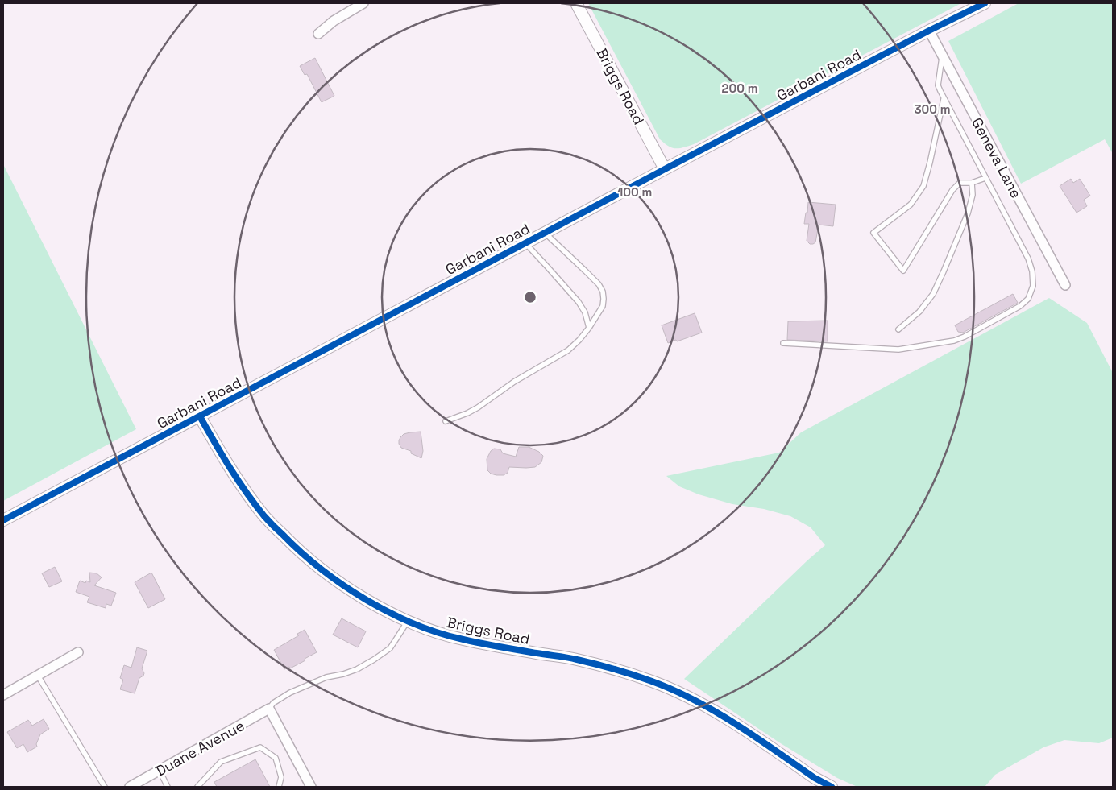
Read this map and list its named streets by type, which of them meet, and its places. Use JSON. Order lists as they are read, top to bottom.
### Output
{
  "streets": {
    "street": [
      "Garbani Road",
      "Briggs Road",
      "Geneva Lane",
      "Duane Avenue"
    ]
  },
  "crossings": [
    ["Garbani Road", "Briggs Road"],
    ["Garbani Road", "Geneva Lane"]
  ],
  "rings": ["200 m", "300 m", "100 m"]
}
